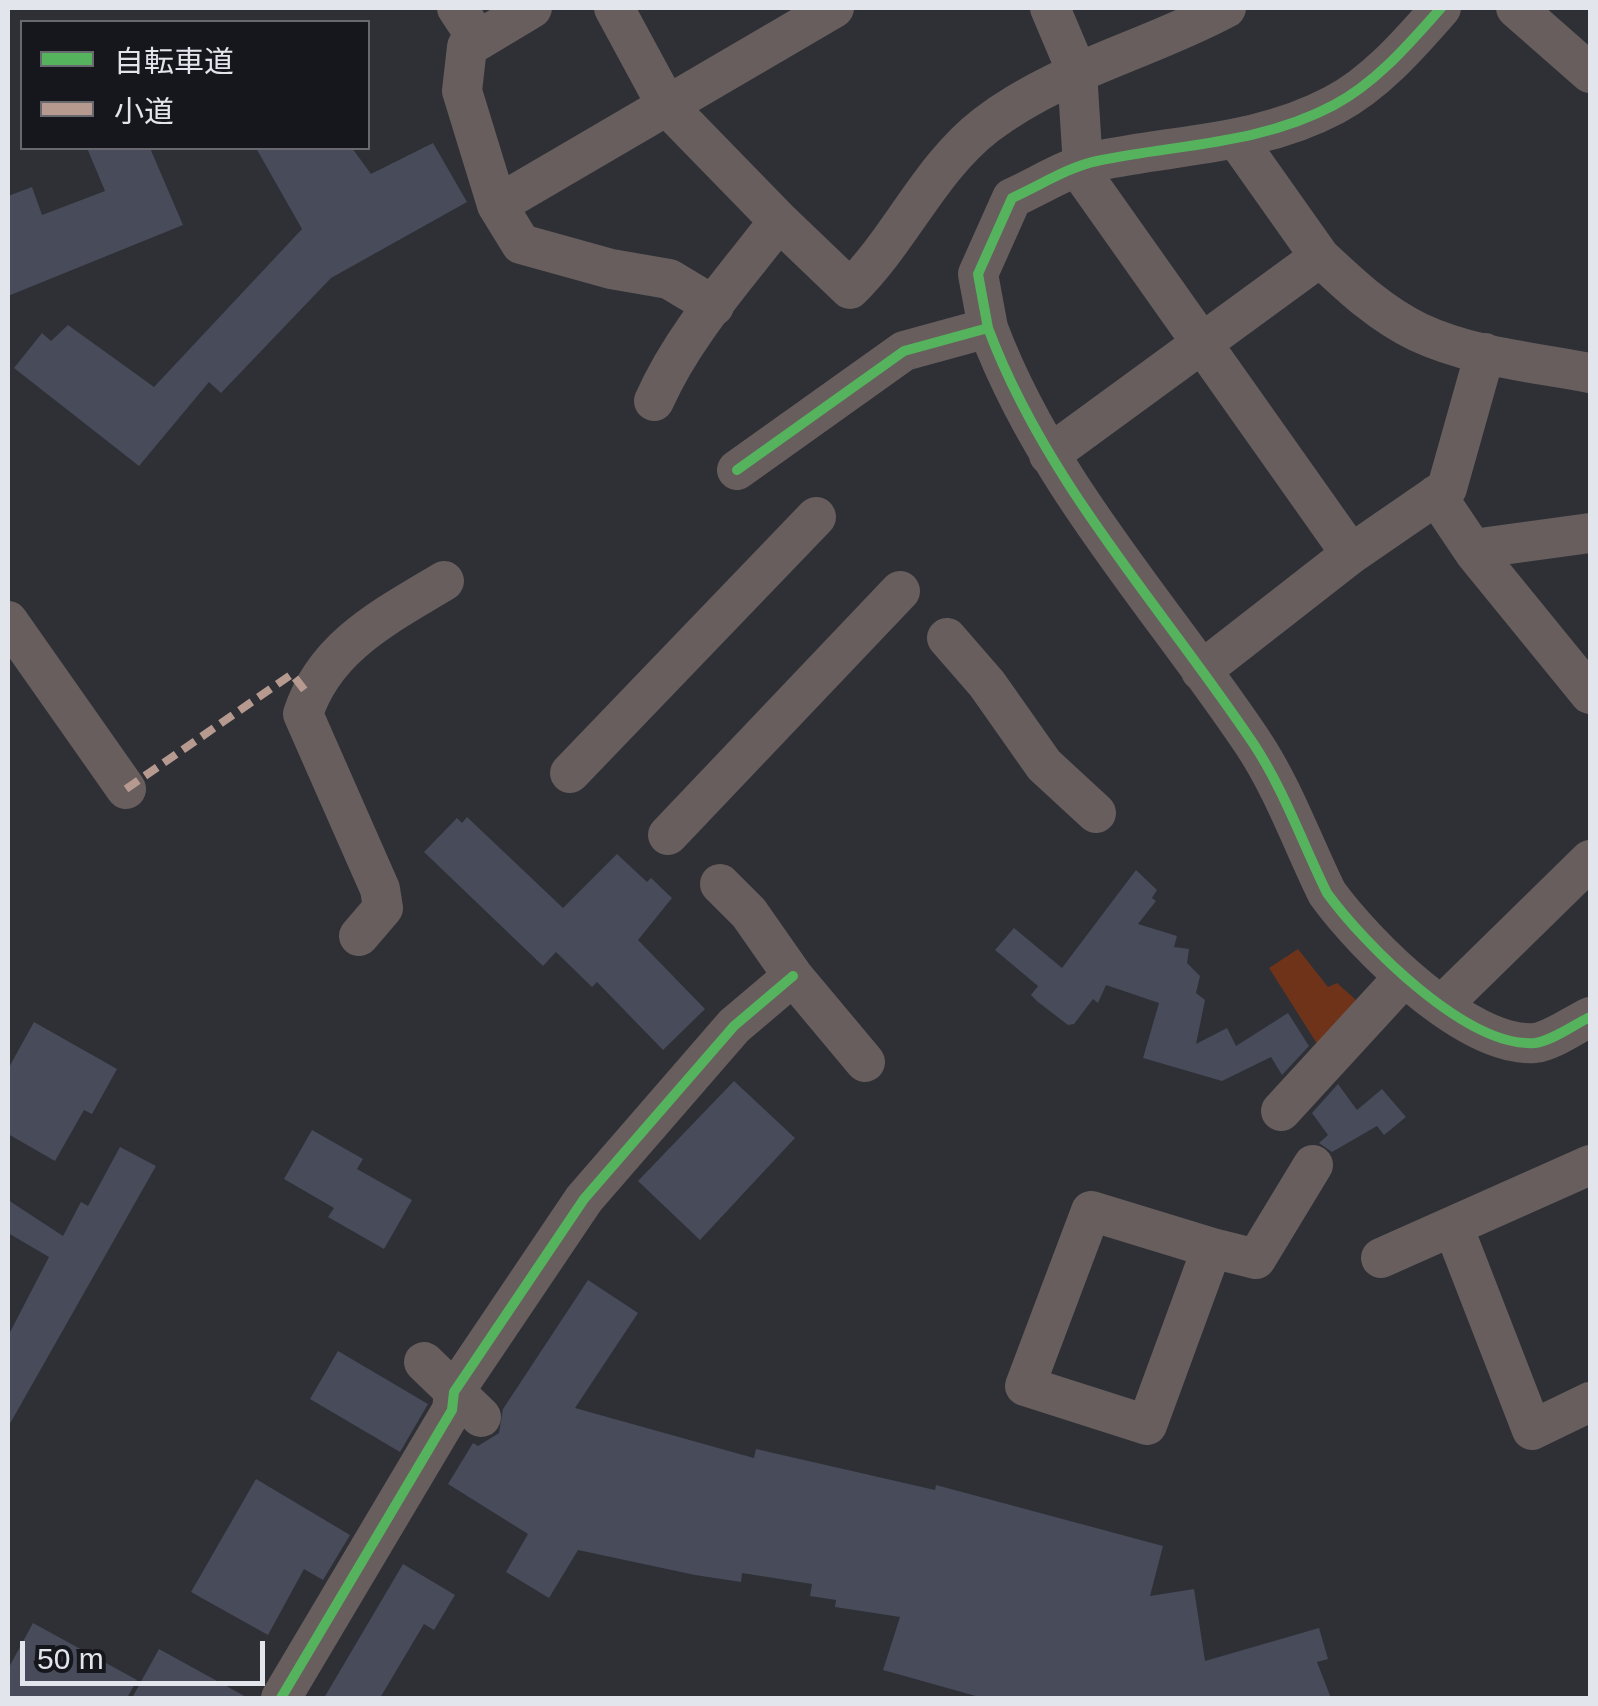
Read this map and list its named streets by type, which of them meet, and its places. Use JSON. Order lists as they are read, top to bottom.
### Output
{
  "legend": ["自転車道", "小道"],
  "scale_bar": "50 m"
}
